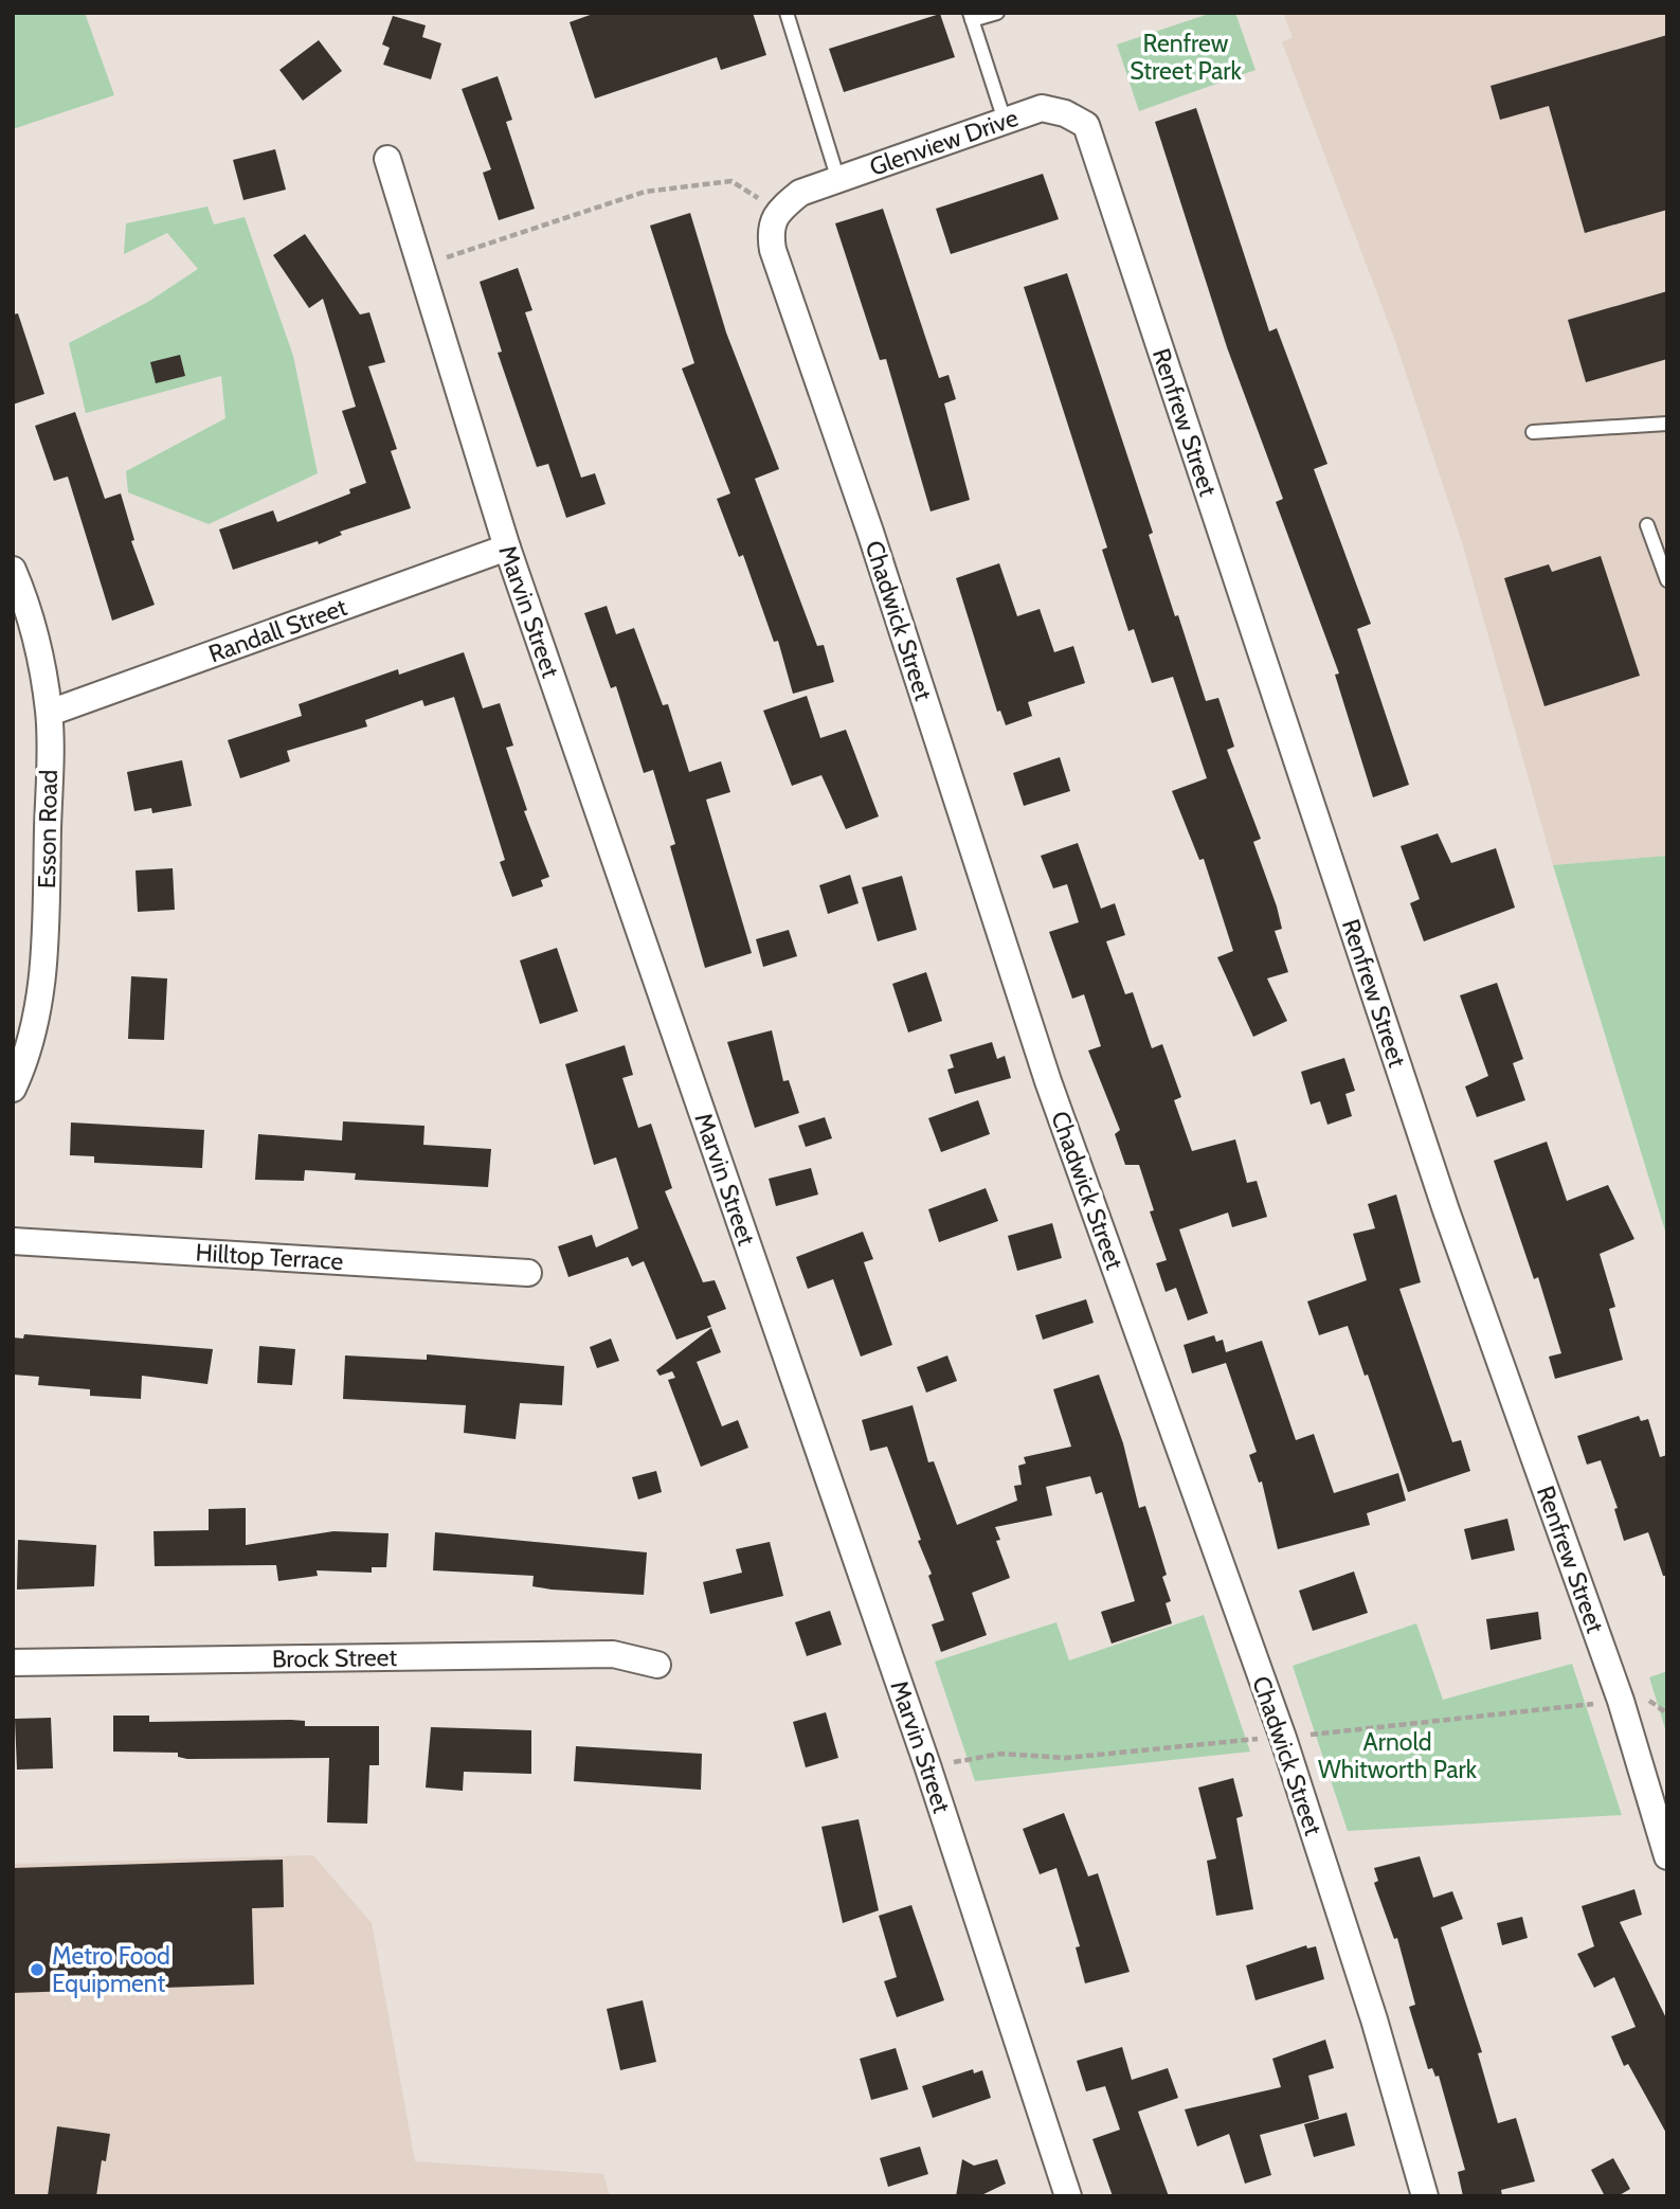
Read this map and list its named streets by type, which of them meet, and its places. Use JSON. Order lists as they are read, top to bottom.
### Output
{
  "streets": {
    "street": [
      "Glenview Drive",
      "Renfrew Street",
      "Marvin Street",
      "Chadwick Street",
      "Randall Street",
      "Esson Road",
      "Hilltop Terrace",
      "Brock Street"
    ]
  },
  "crossings": [
    ["Glenview Drive", "Renfrew Street"],
    ["Glenview Drive", "Chadwick Street"],
    ["Marvin Street", "Randall Street"],
    ["Randall Street", "Esson Road"]
  ],
  "parks": ["Renfrew Street Park", "Arnold Whitworth Park"],
  "places": ["Metro Food Equipment"]
}
